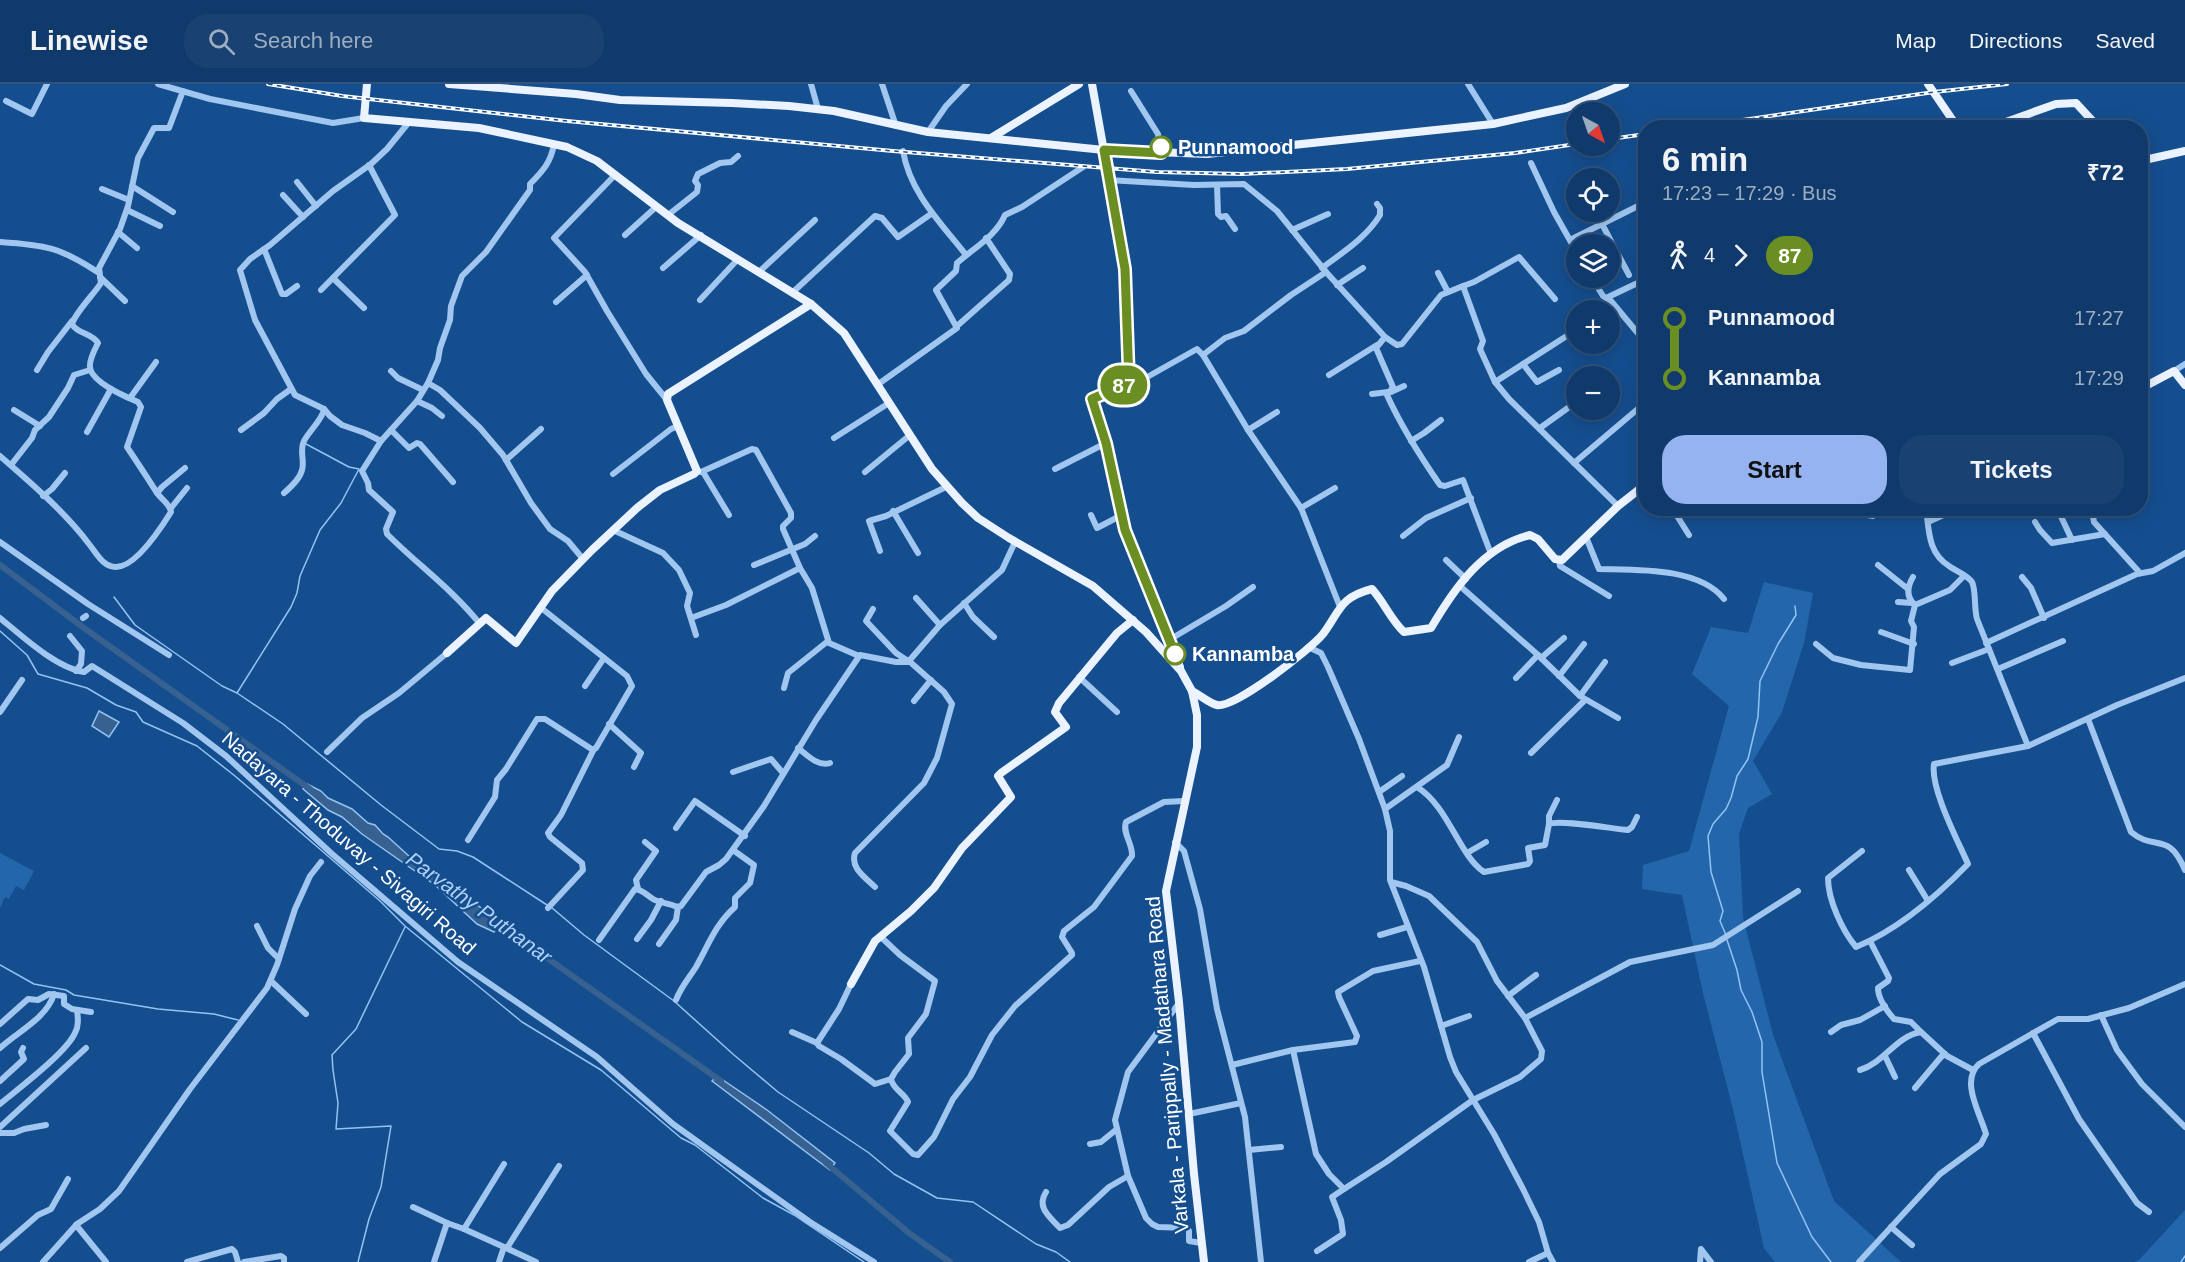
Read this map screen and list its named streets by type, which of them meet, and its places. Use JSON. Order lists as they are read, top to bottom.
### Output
{
  "streets": {
    "main road": ["Varkala - Parippally - Madathara Road"],
    "street": ["Nadayara - Thoduvay - Sivagiri Road"]
  },
  "water": ["Parvathy Puthanar"],
  "places": ["Punnamood", "Kannamba"],
  "lines": ["bus line 87"],
  "north": "bottom right",
  "page": {
    "header": "Linewise",
    "search": "Search here",
    "nav": ["Map", "Directions", "Saved"],
    "on_map": "87",
    "map_buttons": ["+", "−"],
    "heading": ["6 min", "17:23 – 17:29 · Bus", "₹72"],
    "legs": ["4", "87"],
    "list": [
      {
        "name": "Punnamood",
        "value": "17:27"
      },
      {
        "name": "Kannamba",
        "value": "17:29"
      }
    ],
    "buttons": ["Start", "Tickets"]
  }
}
